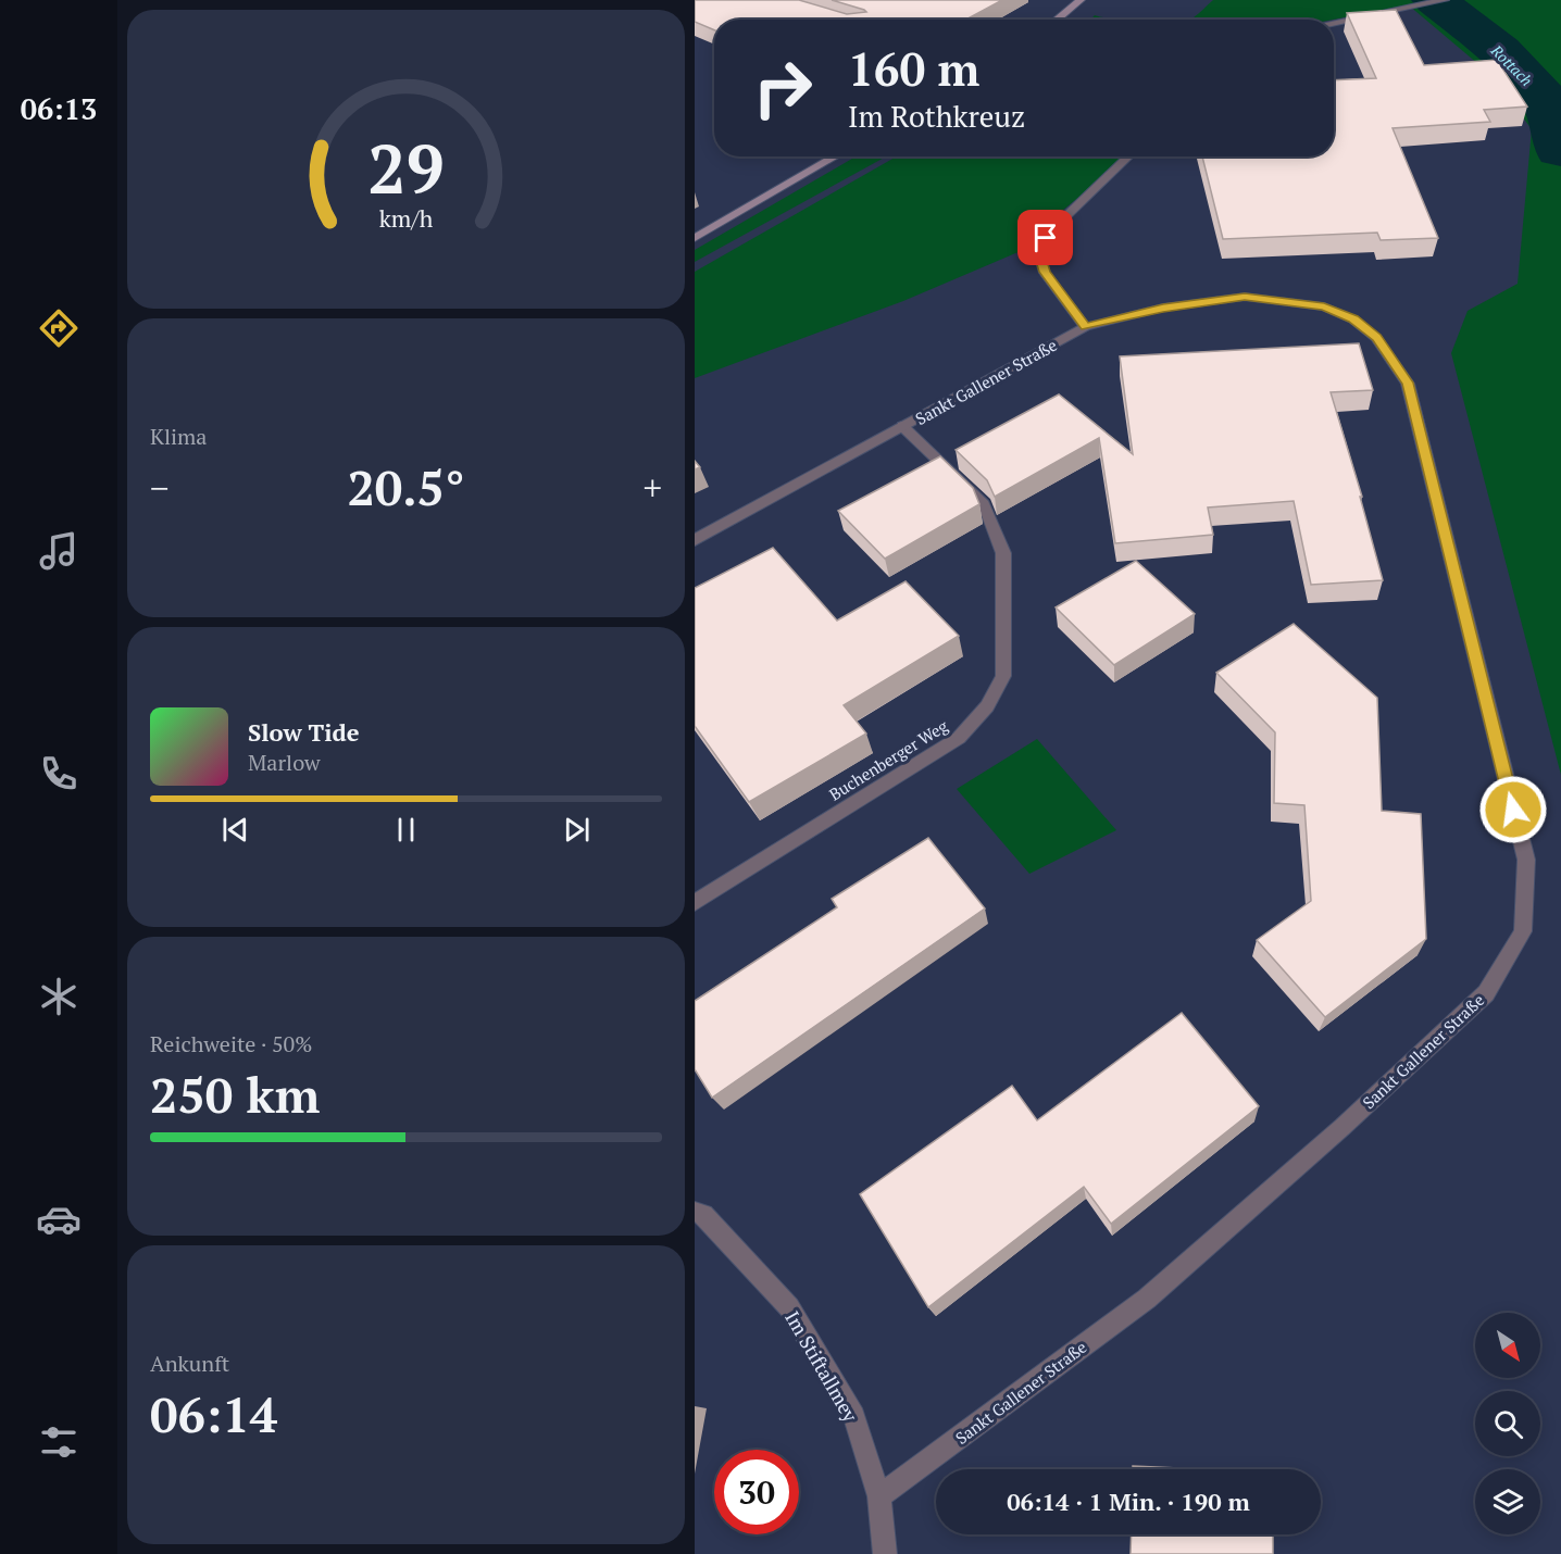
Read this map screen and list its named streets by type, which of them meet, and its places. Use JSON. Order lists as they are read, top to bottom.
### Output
{
  "streets": {
    "street": ["Sankt Gallener Straße", "Buchenberger Weg", "Im Stiftallmey"]
  },
  "crossings": [
    ["Sankt Gallener Straße", "Buchenberger Weg"],
    ["Sankt Gallener Straße", "Im Stiftallmey"]
  ],
  "water": ["Rottach"],
  "north": "bottom right",
  "page": {
    "tabs": "06:13",
    "turn": ["160 m", "Im Rothkreuz"],
    "tile": [
      "Klima",
      ["Reichweite · 50%", "250 km"],
      ["Ankunft", "06:14"]
    ],
    "heat": ["−", "20.5°", "+"],
    "song": ["Slow Tide", "Marlow"],
    "limit": "30",
    "trip": "06:14 · 1 Min. · 190 m",
    "gauge": ["29", "km/h"]
  }
}
